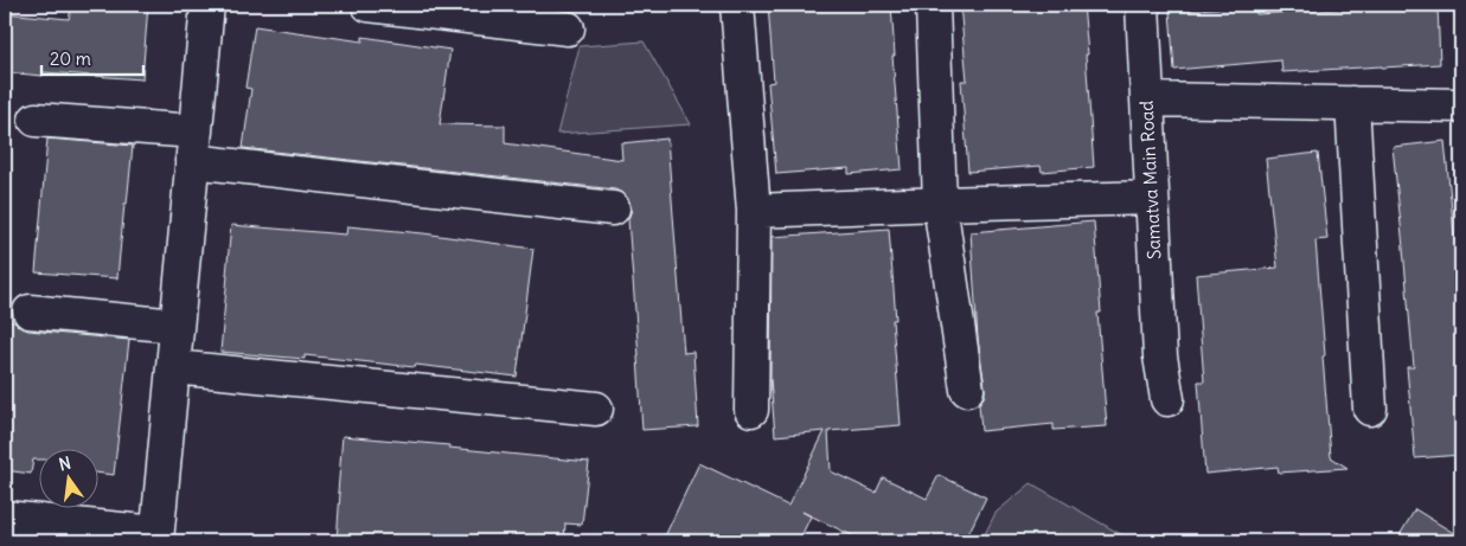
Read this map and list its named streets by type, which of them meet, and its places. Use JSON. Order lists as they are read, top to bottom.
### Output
{
  "streets": {
    "street": ["Samatva Main Road"]
  },
  "scale_bar": "20 m",
  "north": "top"
}
